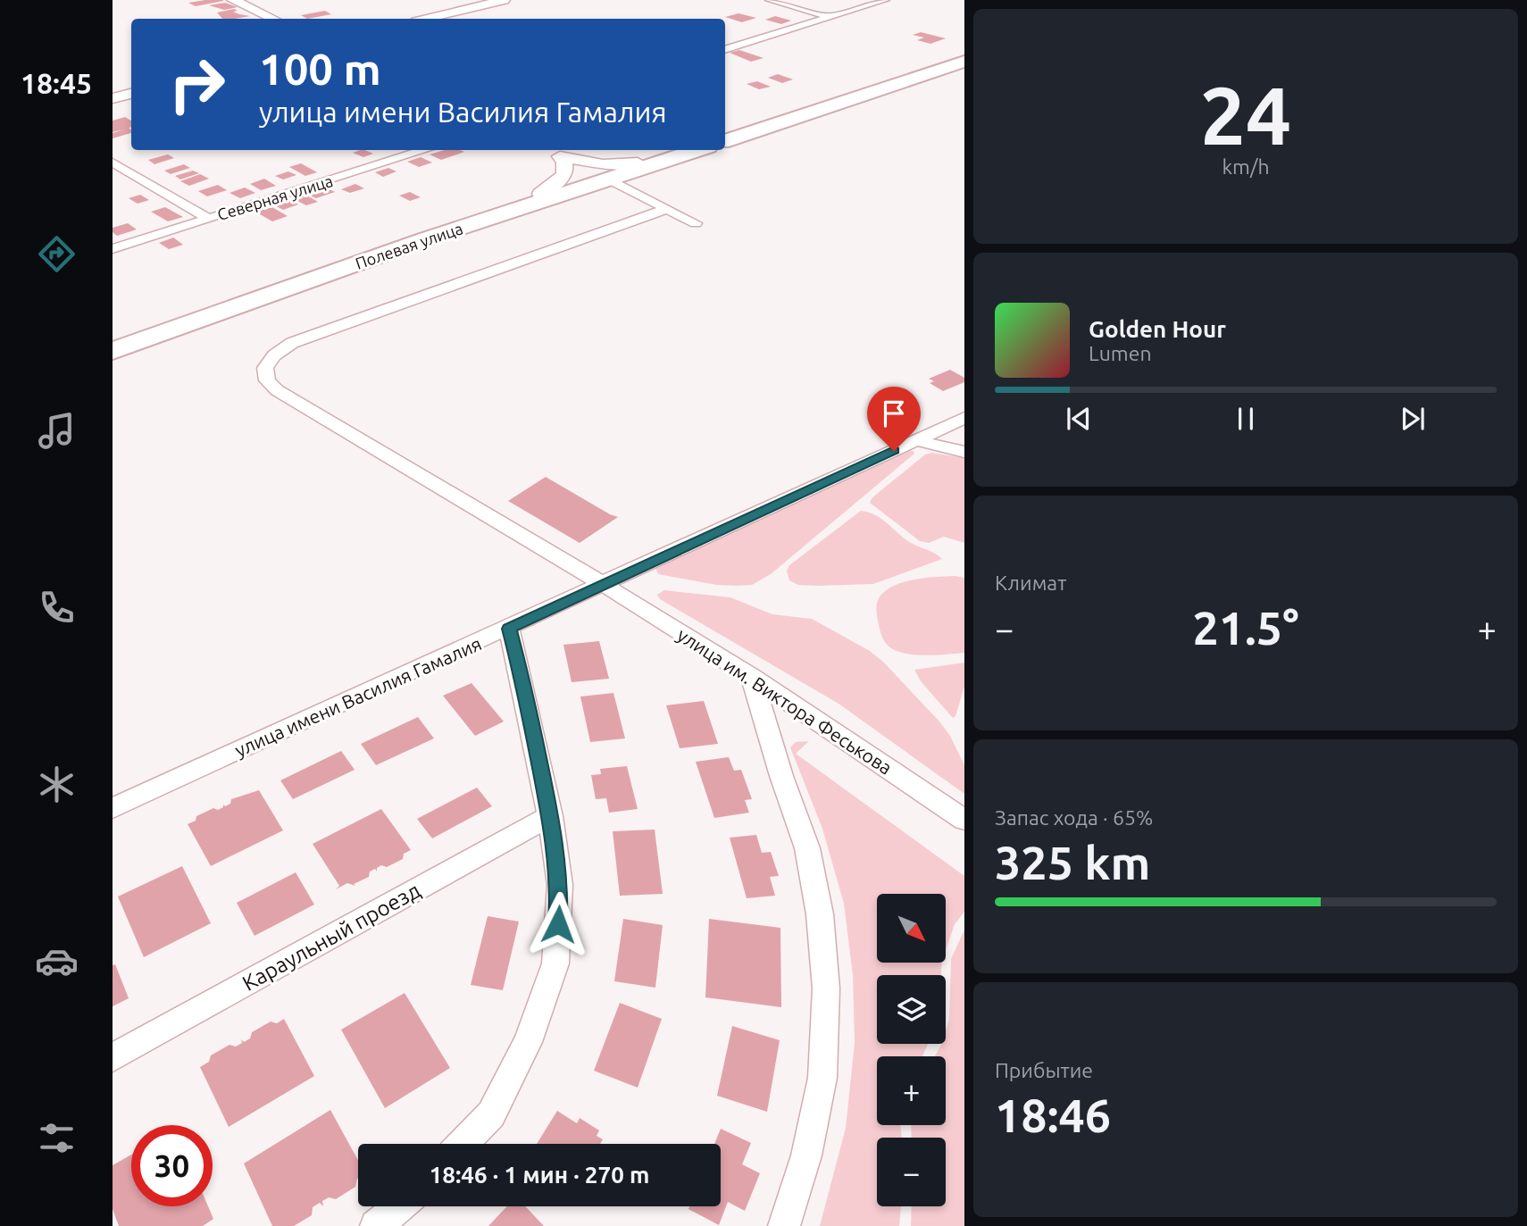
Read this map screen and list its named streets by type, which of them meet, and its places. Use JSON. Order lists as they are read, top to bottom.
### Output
{
  "streets": {
    "highway": ["Полевая улица"],
    "street": [
      "Северная улица",
      "улица имени Василия Гамалия",
      "улица им. Виктора Феськова",
      "Караульный проезд"
    ]
  },
  "crossings": [
    ["улица имени Василия Гамалия", "улица им. Виктора Феськова"]
  ],
  "north": "bottom right",
  "page": {
    "tabs": "18:45",
    "tile": [
      ["24", "km/h"],
      "Климат",
      ["Запас хода · 65%", "325 km"],
      ["Прибытие", "18:46"]
    ],
    "turn": ["100 m", "улица имени Василия Гамалия"],
    "song": ["Golden Hour", "Lumen"],
    "heat": ["−", "21.5°", "+"],
    "map_buttons": ["+", "−"],
    "limit": "30",
    "trip": "18:46 · 1 мин · 270 m"
  }
}
